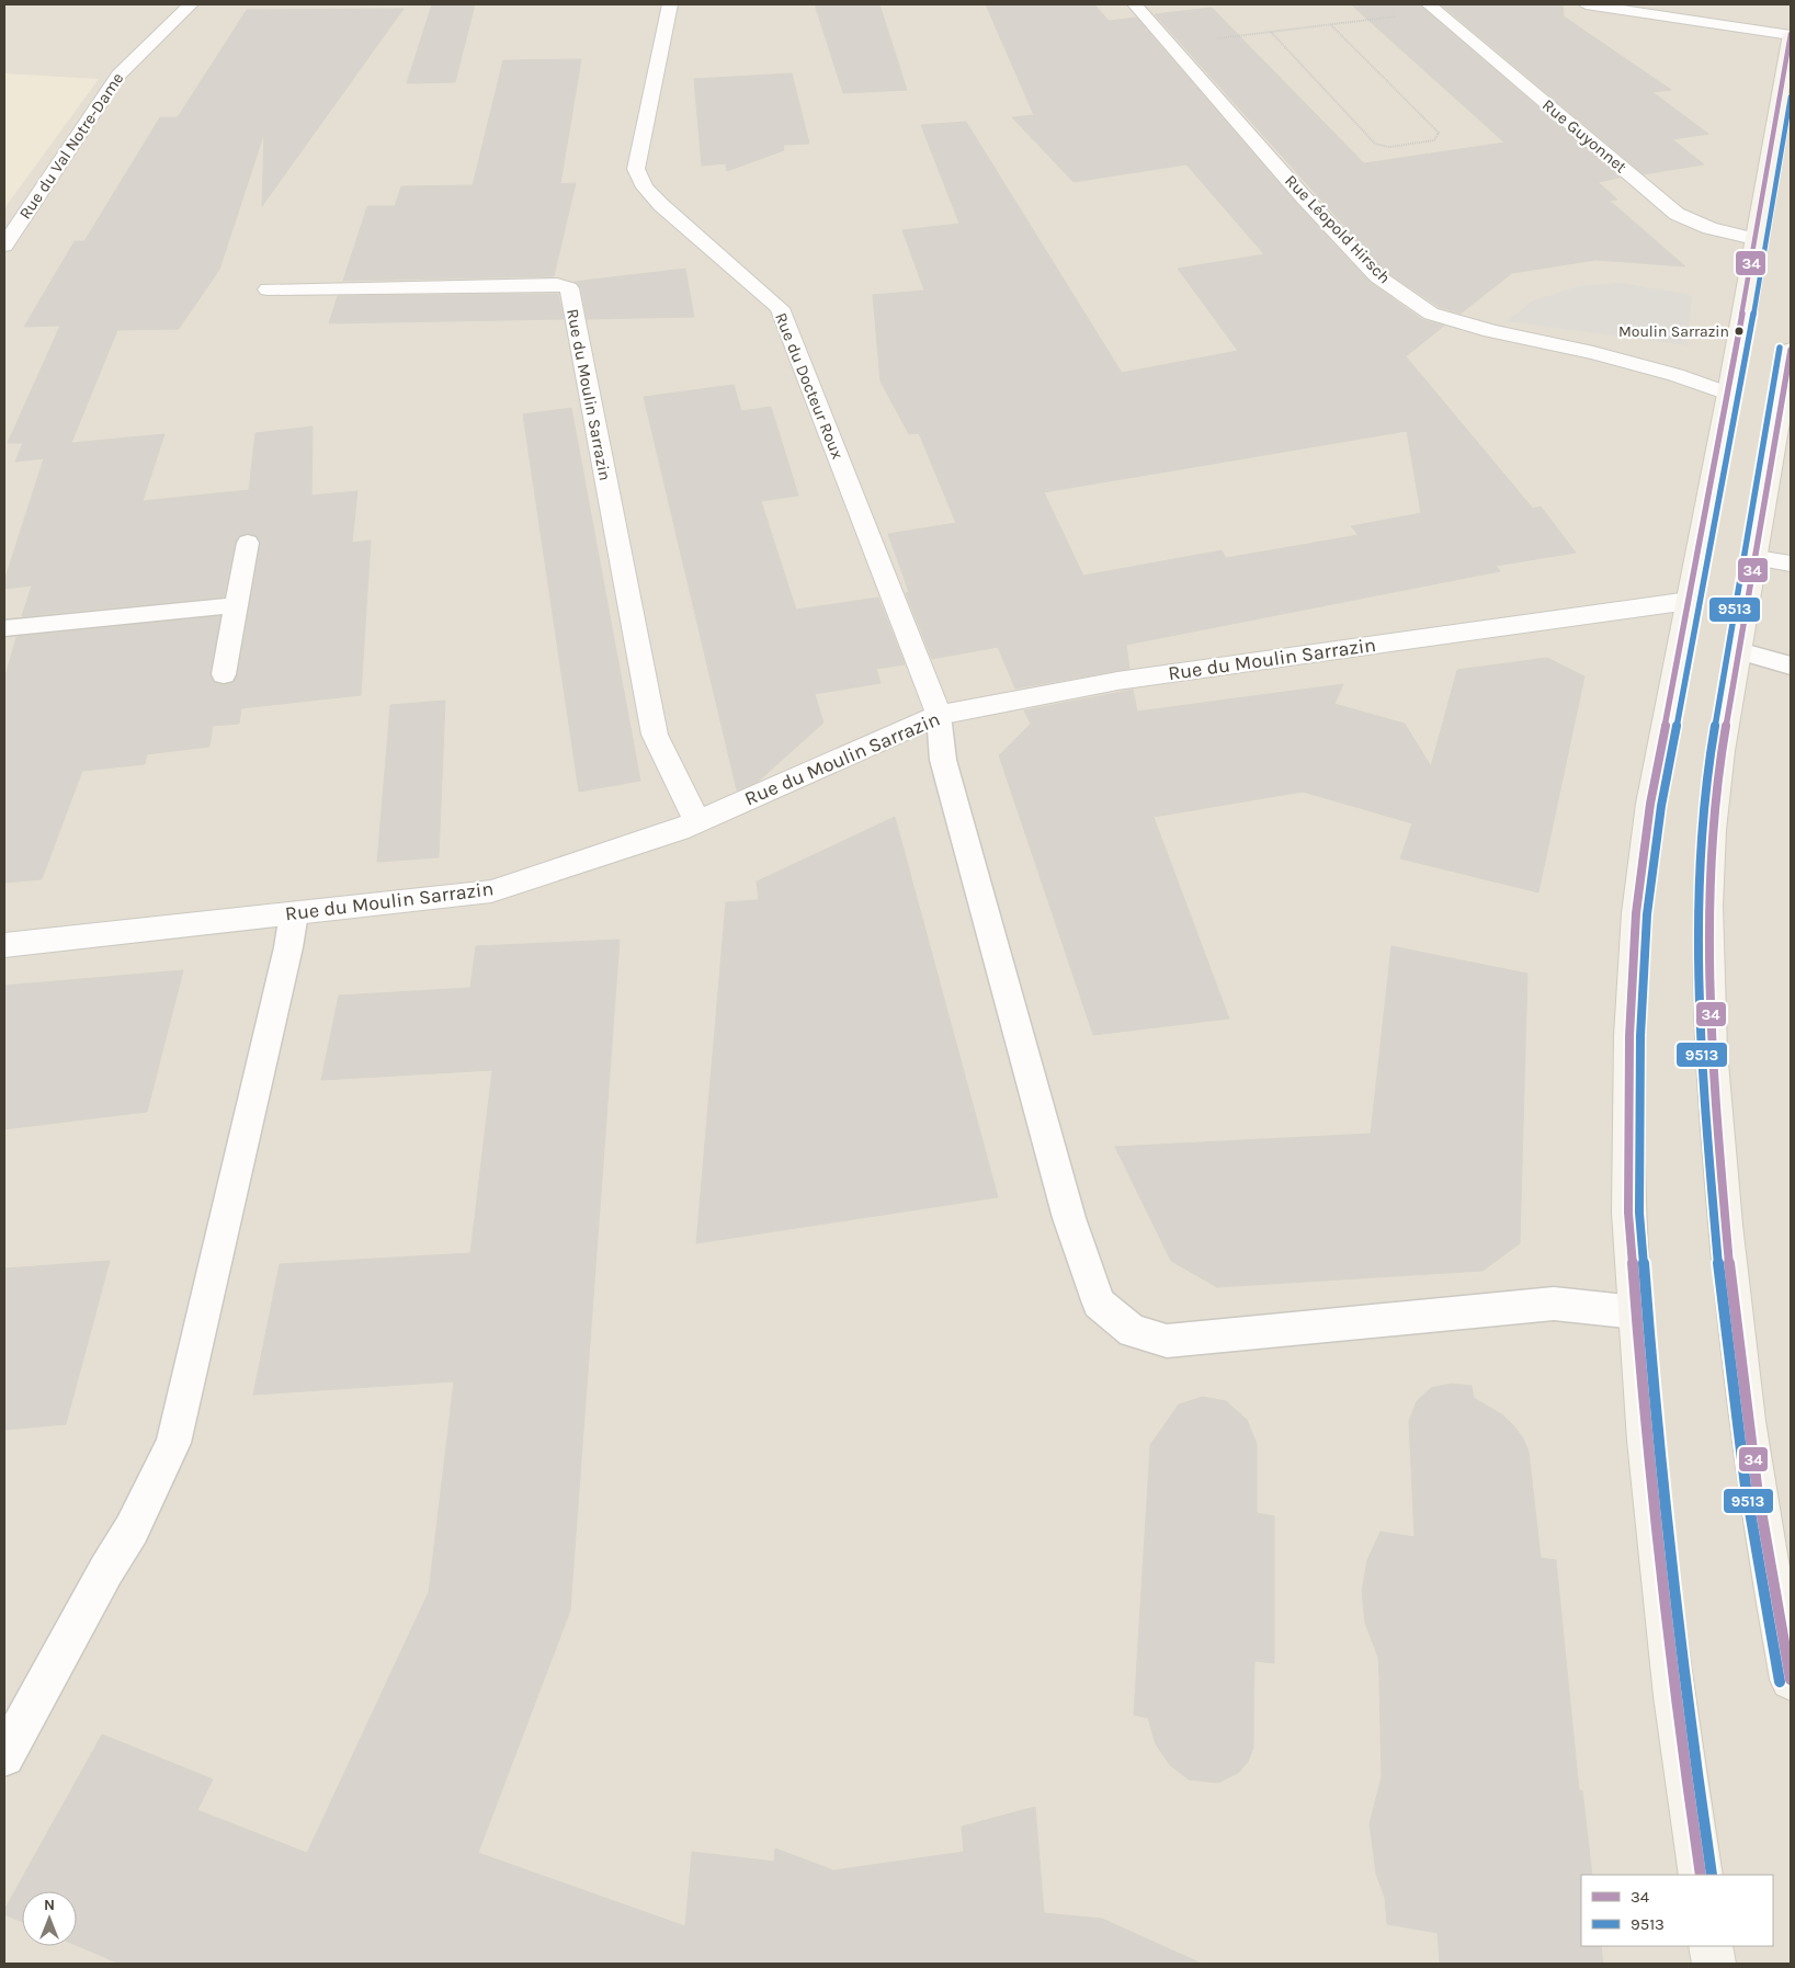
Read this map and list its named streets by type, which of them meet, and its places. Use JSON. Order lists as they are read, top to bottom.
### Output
{
  "streets": {
    "street": [
      "Rue Guyonnet",
      "Rue du Val Notre-Dame",
      "Rue Léopold Hirsch",
      "Rue du Docteur Roux",
      "Rue du Moulin Sarrazin"
    ]
  },
  "crossings": [
    ["Rue du Docteur Roux", "Rue du Moulin Sarrazin"]
  ],
  "places": ["Moulin Sarrazin"],
  "lines": ["transit line 34", "transit line 9513"],
  "legend": ["34", "9513"],
  "north": "top"
}
